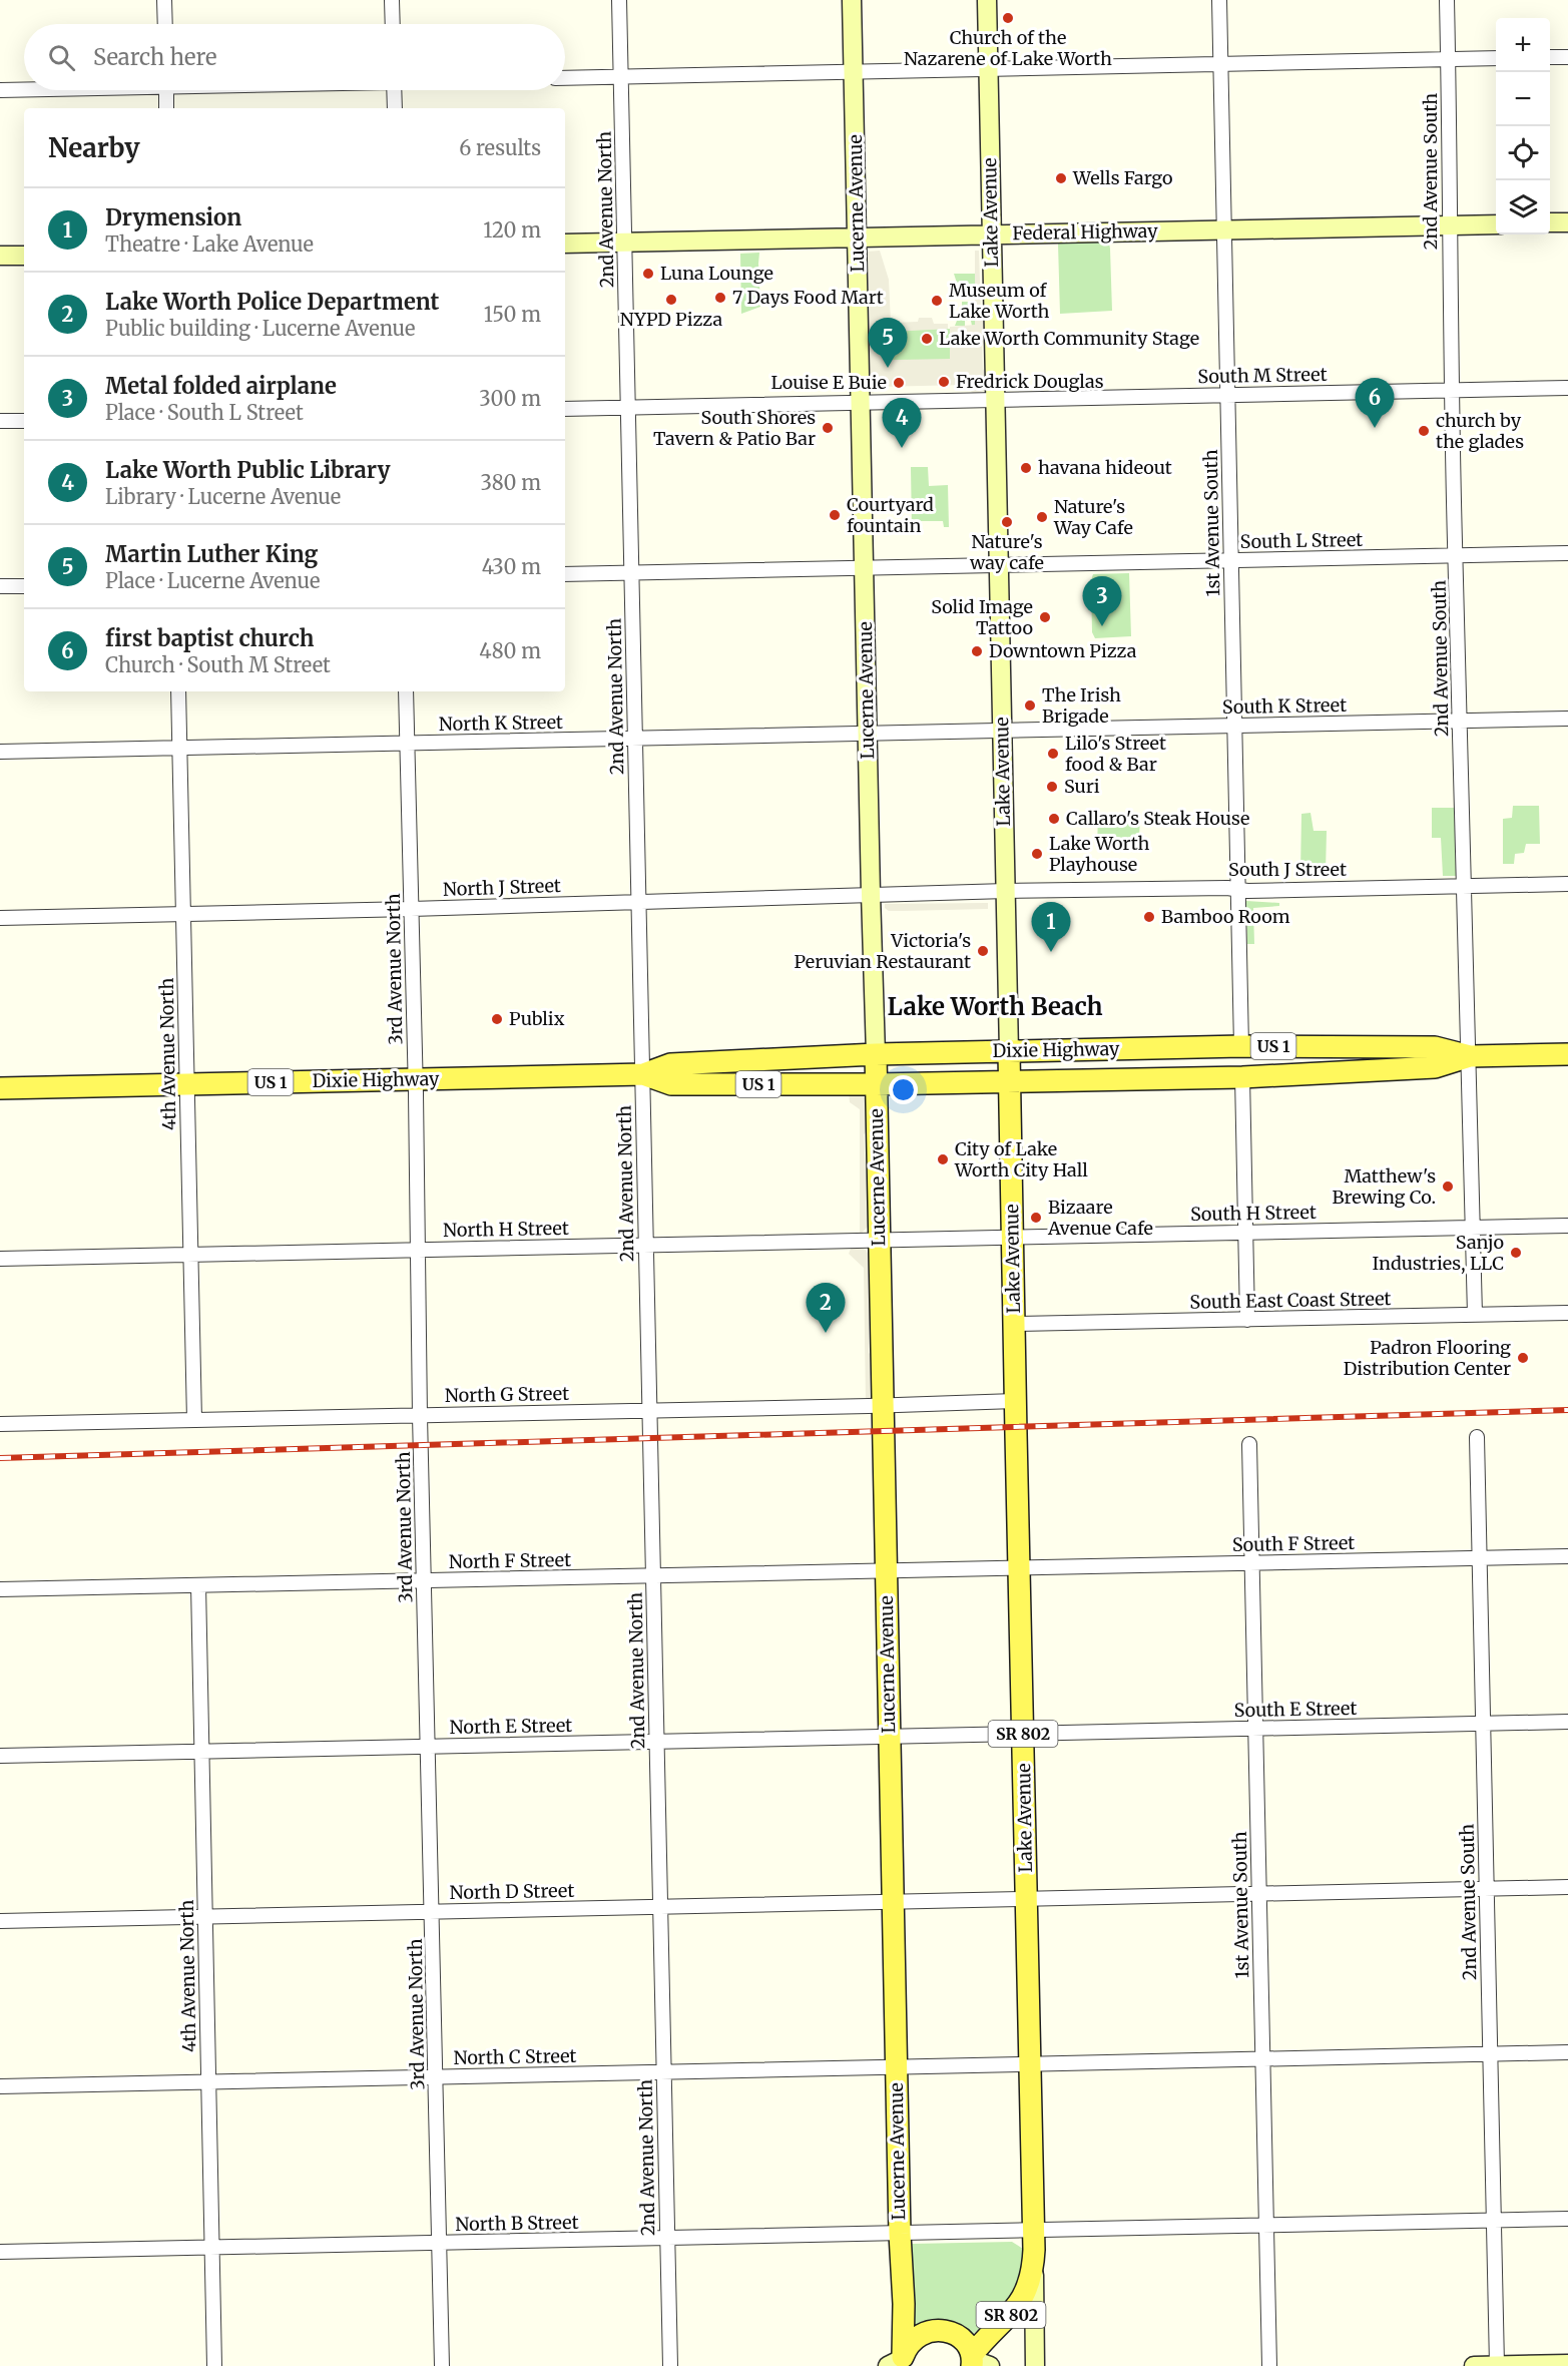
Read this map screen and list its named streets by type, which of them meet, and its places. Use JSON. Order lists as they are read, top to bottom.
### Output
{
  "streets": {
    "main road": [
      "Lucerne Avenue",
      "Lake Avenue",
      "Federal Highway",
      "US 1",
      "Dixie Highway",
      "SR 802"
    ],
    "street": [
      "2nd Avenue South",
      "2nd Avenue North",
      "South M Street",
      "1st Avenue South",
      "South L Street",
      "South K Street",
      "North K Street",
      "South J Street",
      "North J Street",
      "3rd Avenue North",
      "4th Avenue North",
      "South H Street",
      "North H Street",
      "South East Coast Street",
      "North G Street",
      "South F Street",
      "North F Street",
      "South E Street",
      "North E Street",
      "North D Street",
      "North C Street",
      "North B Street"
    ]
  },
  "crossings": [
    ["2nd Avenue South", "Federal Highway"],
    ["2nd Avenue South", "South M Street"],
    ["2nd Avenue South", "South L Street"],
    ["2nd Avenue South", "South K Street"],
    ["2nd Avenue South", "South J Street"],
    ["2nd Avenue South", "Dixie Highway"],
    ["2nd Avenue South", "South H Street"],
    ["2nd Avenue South", "South East Coast Street"],
    ["2nd Avenue South", "South F Street"],
    ["2nd Avenue South", "South E Street"],
    ["2nd Avenue South", "North D Street"],
    ["2nd Avenue South", "North C Street"],
    ["2nd Avenue South", "North B Street"],
    ["Lucerne Avenue", "Federal Highway"],
    ["Lucerne Avenue", "South M Street"],
    ["Lucerne Avenue", "South L Street"],
    ["Lucerne Avenue", "North K Street"],
    ["Lucerne Avenue", "North J Street"],
    ["Lucerne Avenue", "Dixie Highway"],
    ["Lucerne Avenue", "North H Street"],
    ["Lucerne Avenue", "North G Street"],
    ["Lucerne Avenue", "North F Street"],
    ["Lucerne Avenue", "North E Street"],
    ["Lucerne Avenue", "North D Street"],
    ["Lucerne Avenue", "North C Street"],
    ["Lucerne Avenue", "North B Street"],
    ["2nd Avenue North", "Federal Highway"],
    ["2nd Avenue North", "South M Street"],
    ["2nd Avenue North", "South L Street"],
    ["2nd Avenue North", "North K Street"],
    ["2nd Avenue North", "North J Street"],
    ["2nd Avenue North", "Dixie Highway"],
    ["2nd Avenue North", "North H Street"],
    ["2nd Avenue North", "North G Street"],
    ["2nd Avenue North", "North F Street"],
    ["2nd Avenue North", "North E Street"],
    ["2nd Avenue North", "North D Street"],
    ["2nd Avenue North", "North C Street"],
    ["2nd Avenue North", "North B Street"],
    ["Lake Avenue", "Federal Highway"],
    ["Lake Avenue", "South M Street"],
    ["Lake Avenue", "South L Street"],
    ["Lake Avenue", "South K Street"],
    ["Lake Avenue", "North K Street"],
    ["Lake Avenue", "South J Street"],
    ["Lake Avenue", "North J Street"],
    ["Lake Avenue", "Dixie Highway"],
    ["Lake Avenue", "South H Street"],
    ["Lake Avenue", "North H Street"],
    ["Lake Avenue", "South East Coast Street"],
    ["Lake Avenue", "North G Street"],
    ["Lake Avenue", "South F Street"],
    ["Lake Avenue", "North F Street"],
    ["Lake Avenue", "South E Street"],
    ["Lake Avenue", "North E Street"],
    ["Lake Avenue", "North D Street"],
    ["Lake Avenue", "North C Street"],
    ["Lake Avenue", "North B Street"],
    ["Federal Highway", "1st Avenue South"],
    ["South M Street", "1st Avenue South"],
    ["1st Avenue South", "South L Street"],
    ["1st Avenue South", "South K Street"],
    ["1st Avenue South", "South J Street"],
    ["1st Avenue South", "Dixie Highway"],
    ["1st Avenue South", "South F Street"],
    ["1st Avenue South", "South E Street"],
    ["1st Avenue South", "North D Street"],
    ["1st Avenue South", "North C Street"],
    ["1st Avenue South", "North B Street"],
    ["South K Street", "North K Street"],
    ["North K Street", "3rd Avenue North"],
    ["North K Street", "4th Avenue North"],
    ["South J Street", "North J Street"],
    ["North J Street", "3rd Avenue North"],
    ["North J Street", "4th Avenue North"],
    ["3rd Avenue North", "Dixie Highway"],
    ["3rd Avenue North", "North H Street"],
    ["3rd Avenue North", "North G Street"],
    ["3rd Avenue North", "North F Street"],
    ["3rd Avenue North", "North E Street"],
    ["3rd Avenue North", "North D Street"],
    ["3rd Avenue North", "North C Street"],
    ["3rd Avenue North", "North B Street"],
    ["Dixie Highway", "4th Avenue North"],
    ["4th Avenue North", "North H Street"],
    ["4th Avenue North", "North G Street"],
    ["4th Avenue North", "North F Street"],
    ["4th Avenue North", "North E Street"],
    ["4th Avenue North", "North D Street"],
    ["4th Avenue North", "North C Street"],
    ["4th Avenue North", "North B Street"],
    ["South H Street", "North H Street"],
    ["South F Street", "North F Street"],
    ["South E Street", "North E Street"]
  ],
  "districts": ["Lake Worth Beach"],
  "places": [
    "Church of the Nazarene of Lake Worth",
    "Wells Fargo",
    "Luna Lounge",
    "7 Days Food Mart",
    "NYPD Pizza",
    "Museum of Lake Worth",
    "Lake Worth Community Stage",
    "Fredrick Douglas",
    "Louise E Buie",
    "South Shores Tavern & Patio Bar",
    "church by the glades",
    "havana hideout",
    "Courtyard fountain",
    "Nature's Way Cafe",
    "Nature's way cafe",
    "Solid Image Tattoo",
    "Downtown Pizza",
    "The Irish Brigade",
    "Lilo's Street food & Bar",
    "Suri",
    "Callaro's Steak House",
    "Lake Worth Playhouse",
    "Bamboo Room",
    "Victoria's Peruvian Restaurant",
    "Publix",
    "City of Lake Worth City Hall",
    "Matthew's Brewing Co.",
    "Bizaare Avenue Cafe",
    "Sanjo Industries, LLC",
    "Padron Flooring Distribution Center"
  ],
  "page": {
    "map_buttons": ["+", "−"],
    "search": "Search here",
    "heading": ["Nearby", "6 results"],
    "list": [
      {
        "mark": "1",
        "name": "Drymension",
        "note": "Theatre · Lake Avenue",
        "value": "120 m"
      },
      {
        "mark": "2",
        "name": "Lake Worth Police Department",
        "note": "Public building · Lucerne Avenue",
        "value": "150 m"
      },
      {
        "mark": "3",
        "name": "Metal folded airplane",
        "note": "Place · South L Street",
        "value": "300 m"
      },
      {
        "mark": "4",
        "name": "Lake Worth Public Library",
        "note": "Library · Lucerne Avenue",
        "value": "380 m"
      },
      {
        "mark": "5",
        "name": "Martin Luther King",
        "note": "Place · Lucerne Avenue",
        "value": "430 m"
      },
      {
        "mark": "6",
        "name": "first baptist church",
        "note": "Church · South M Street",
        "value": "480 m"
      }
    ],
    "pins": [
      "5",
      "6",
      "4",
      "3",
      "1",
      "2"
    ]
  }
}
